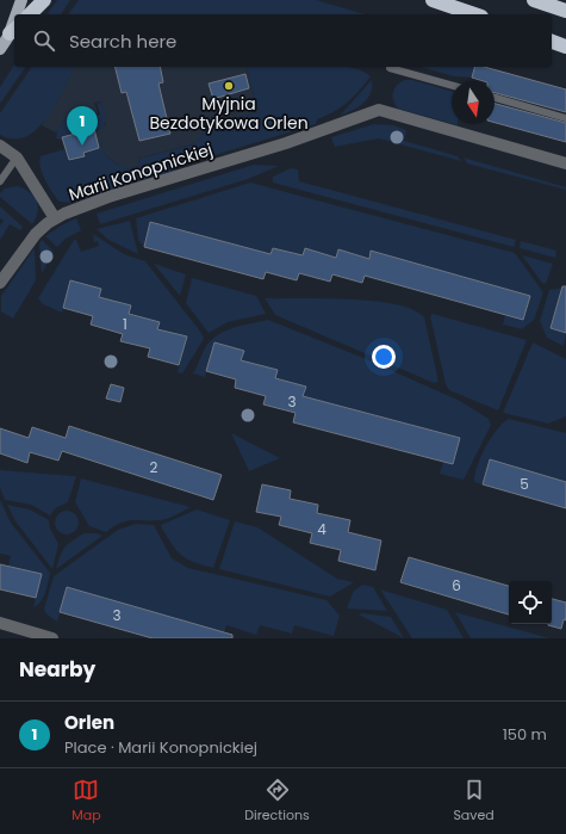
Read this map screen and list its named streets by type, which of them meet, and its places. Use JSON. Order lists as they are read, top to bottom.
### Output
{
  "streets": {
    "street": ["Marii Konopnickiej"]
  },
  "places": ["Myjnia Bezdotykowa Orlen"],
  "house_numbers": [
    "1",
    "3",
    "2",
    "5",
    "4",
    "6",
    "3"
  ],
  "north": "bottom",
  "page": {
    "search": "Search here",
    "pins": "1",
    "heading": "Nearby",
    "list": [
      {
        "mark": "1",
        "name": "Orlen",
        "note": "Place · Marii Konopnickiej",
        "value": "150 m"
      }
    ],
    "nav": ["Map", "Directions", "Saved"]
  }
}
